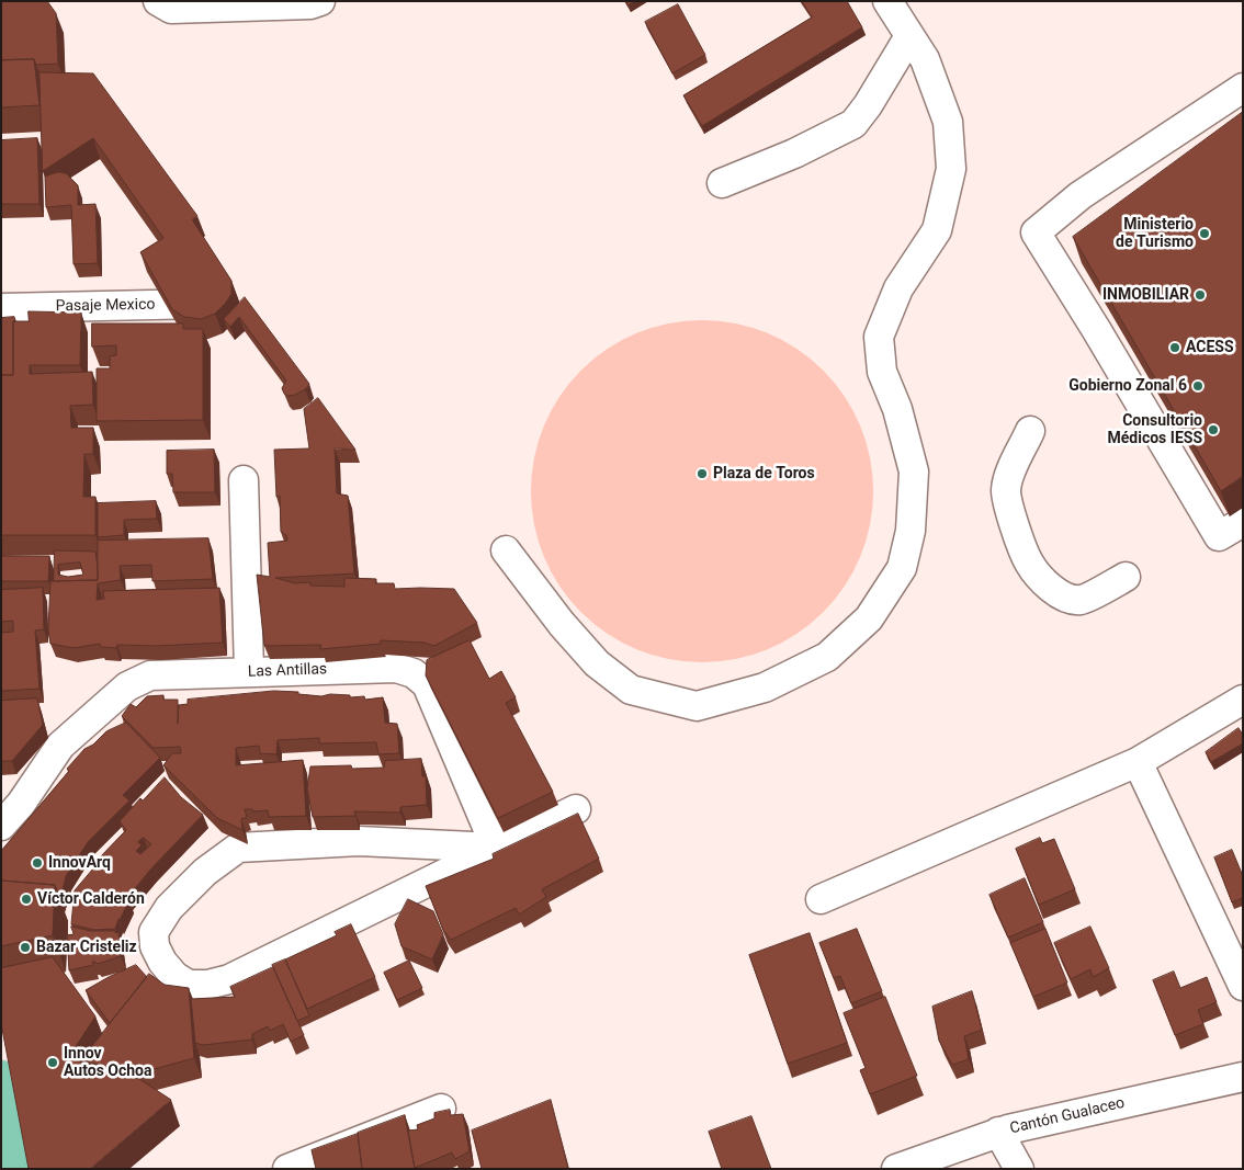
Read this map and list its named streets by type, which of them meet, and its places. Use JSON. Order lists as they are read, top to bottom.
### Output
{
  "streets": {
    "street": ["Pasaje Mexico", "Las Antillas", "Cantón Gualaceo"]
  },
  "places": [
    "Ministerio de Turismo",
    "INMOBILIAR",
    "ACESS",
    "Gobierno Zonal 6",
    "Consultorio Médicos IESS",
    "Plaza de Toros",
    "InnovArq",
    "Víctor Calderón",
    "Bazar Cristeliz",
    "Innov Autos Ochoa"
  ]
}
